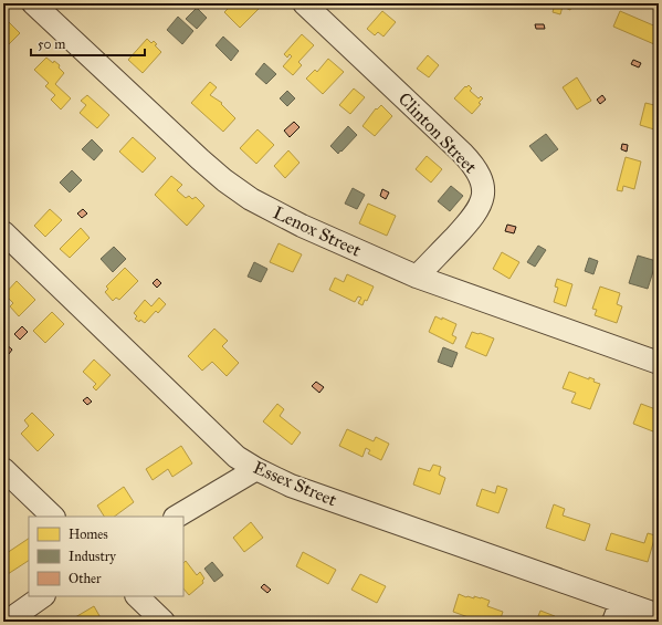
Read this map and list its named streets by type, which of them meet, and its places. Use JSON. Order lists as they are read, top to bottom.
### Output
{
  "streets": {
    "street": ["Clinton Street", "Lenox Street", "Essex Street"]
  },
  "crossings": [
    ["Clinton Street", "Lenox Street"]
  ],
  "legend": ["Homes", "Industry", "Other"],
  "scale_bar": "50 m"
}
